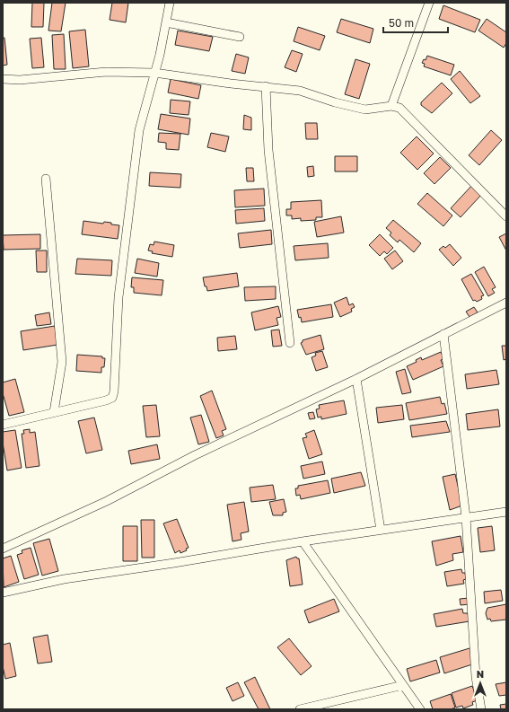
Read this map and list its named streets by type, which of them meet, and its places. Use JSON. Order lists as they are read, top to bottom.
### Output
{
  "scale_bar": "50 m",
  "north": "top"
}
